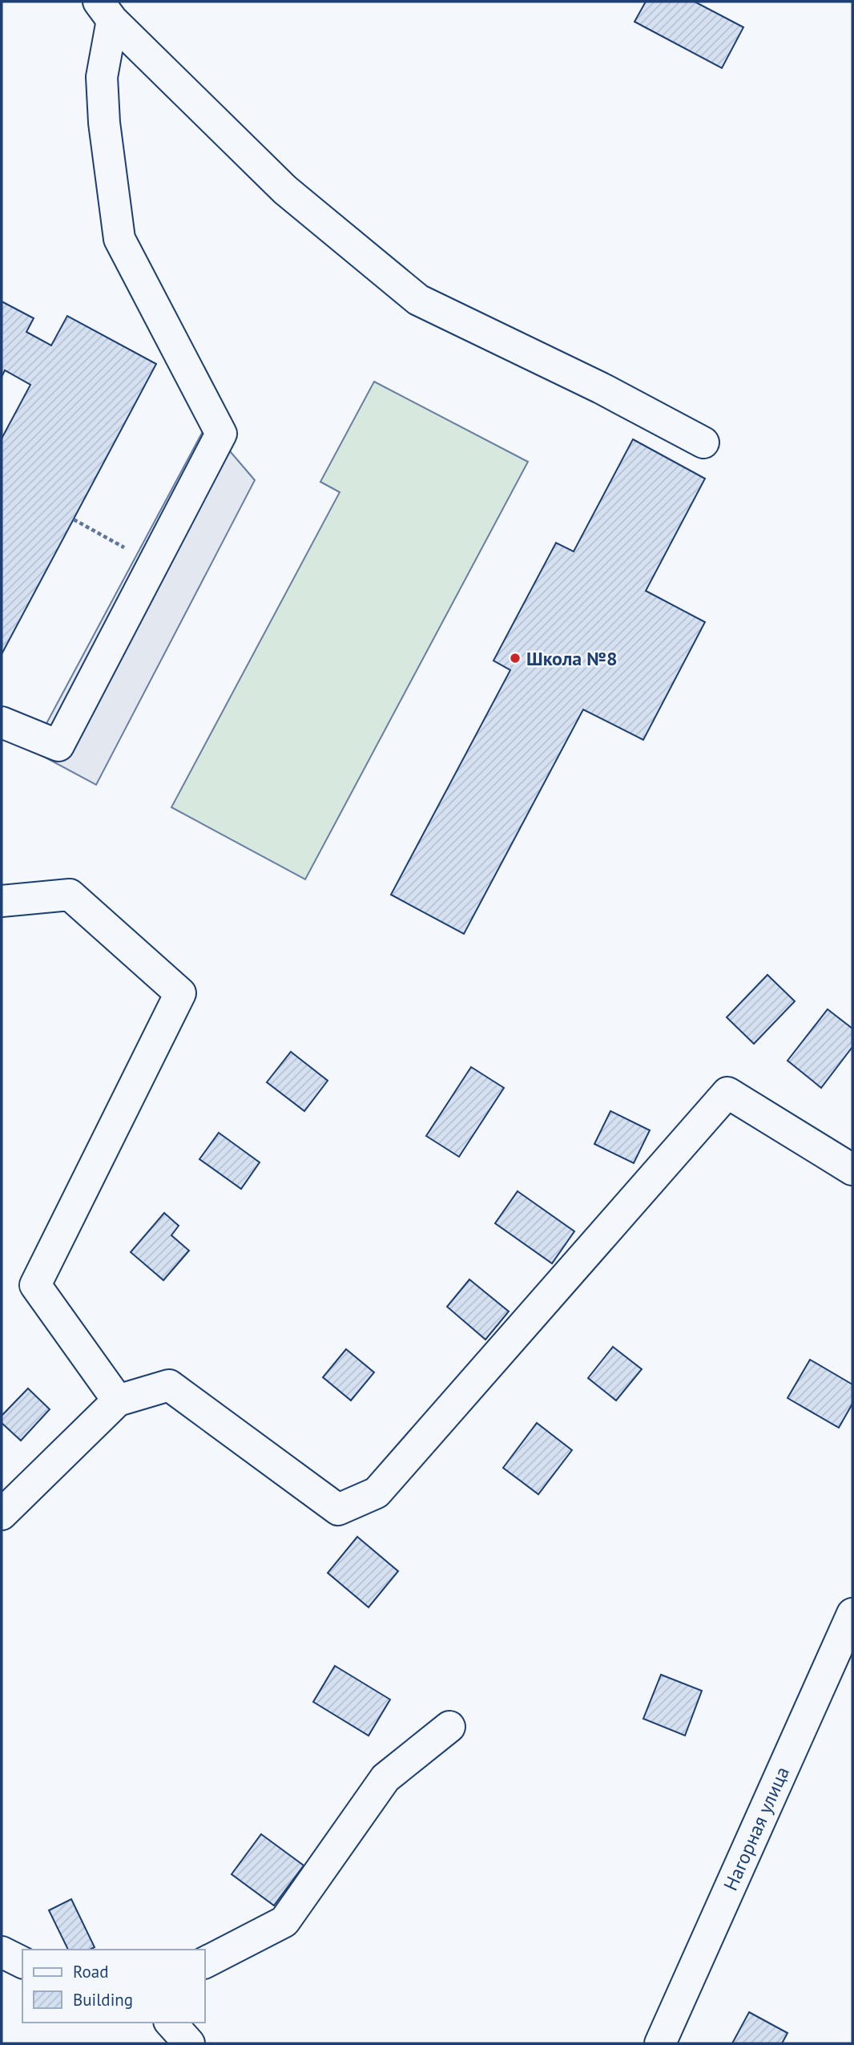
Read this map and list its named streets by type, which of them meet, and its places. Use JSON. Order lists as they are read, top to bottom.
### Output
{
  "streets": {
    "street": ["Нагорная улица"]
  },
  "places": ["Школа №8"],
  "legend": ["Road", "Building"]
}
